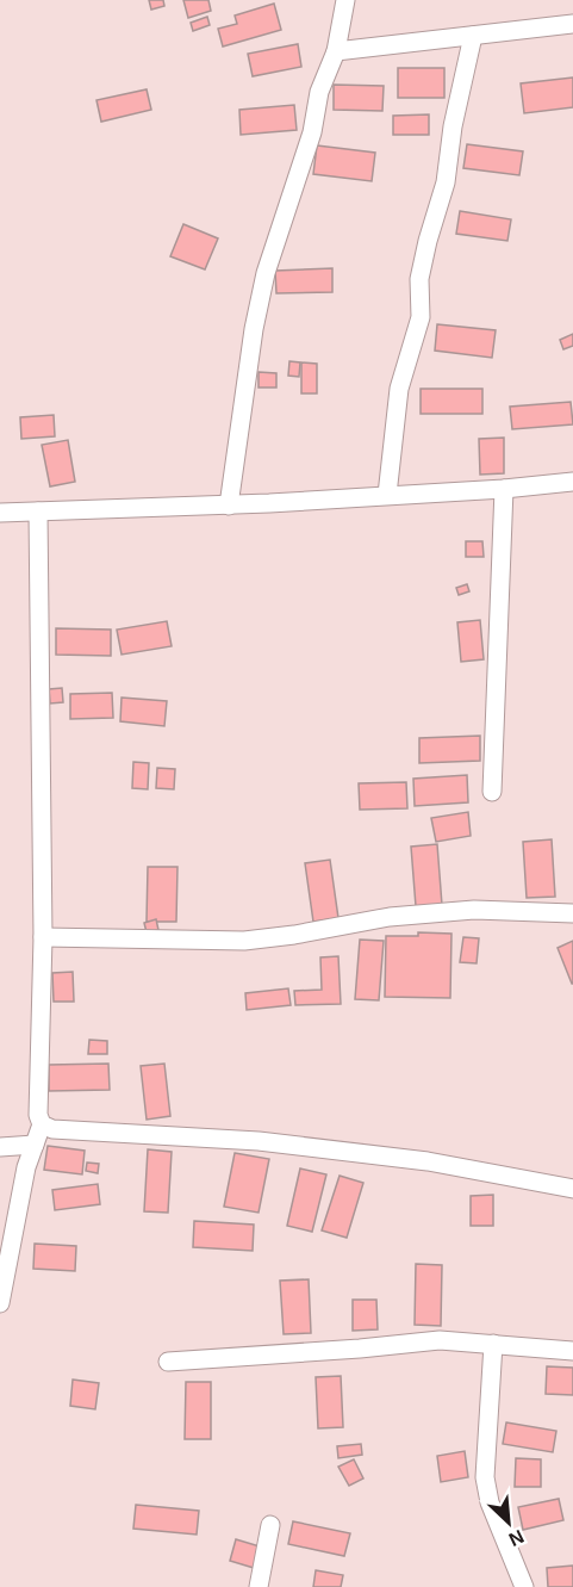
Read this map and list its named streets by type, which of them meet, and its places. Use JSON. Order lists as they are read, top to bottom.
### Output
{
  "north": "bottom right"
}
